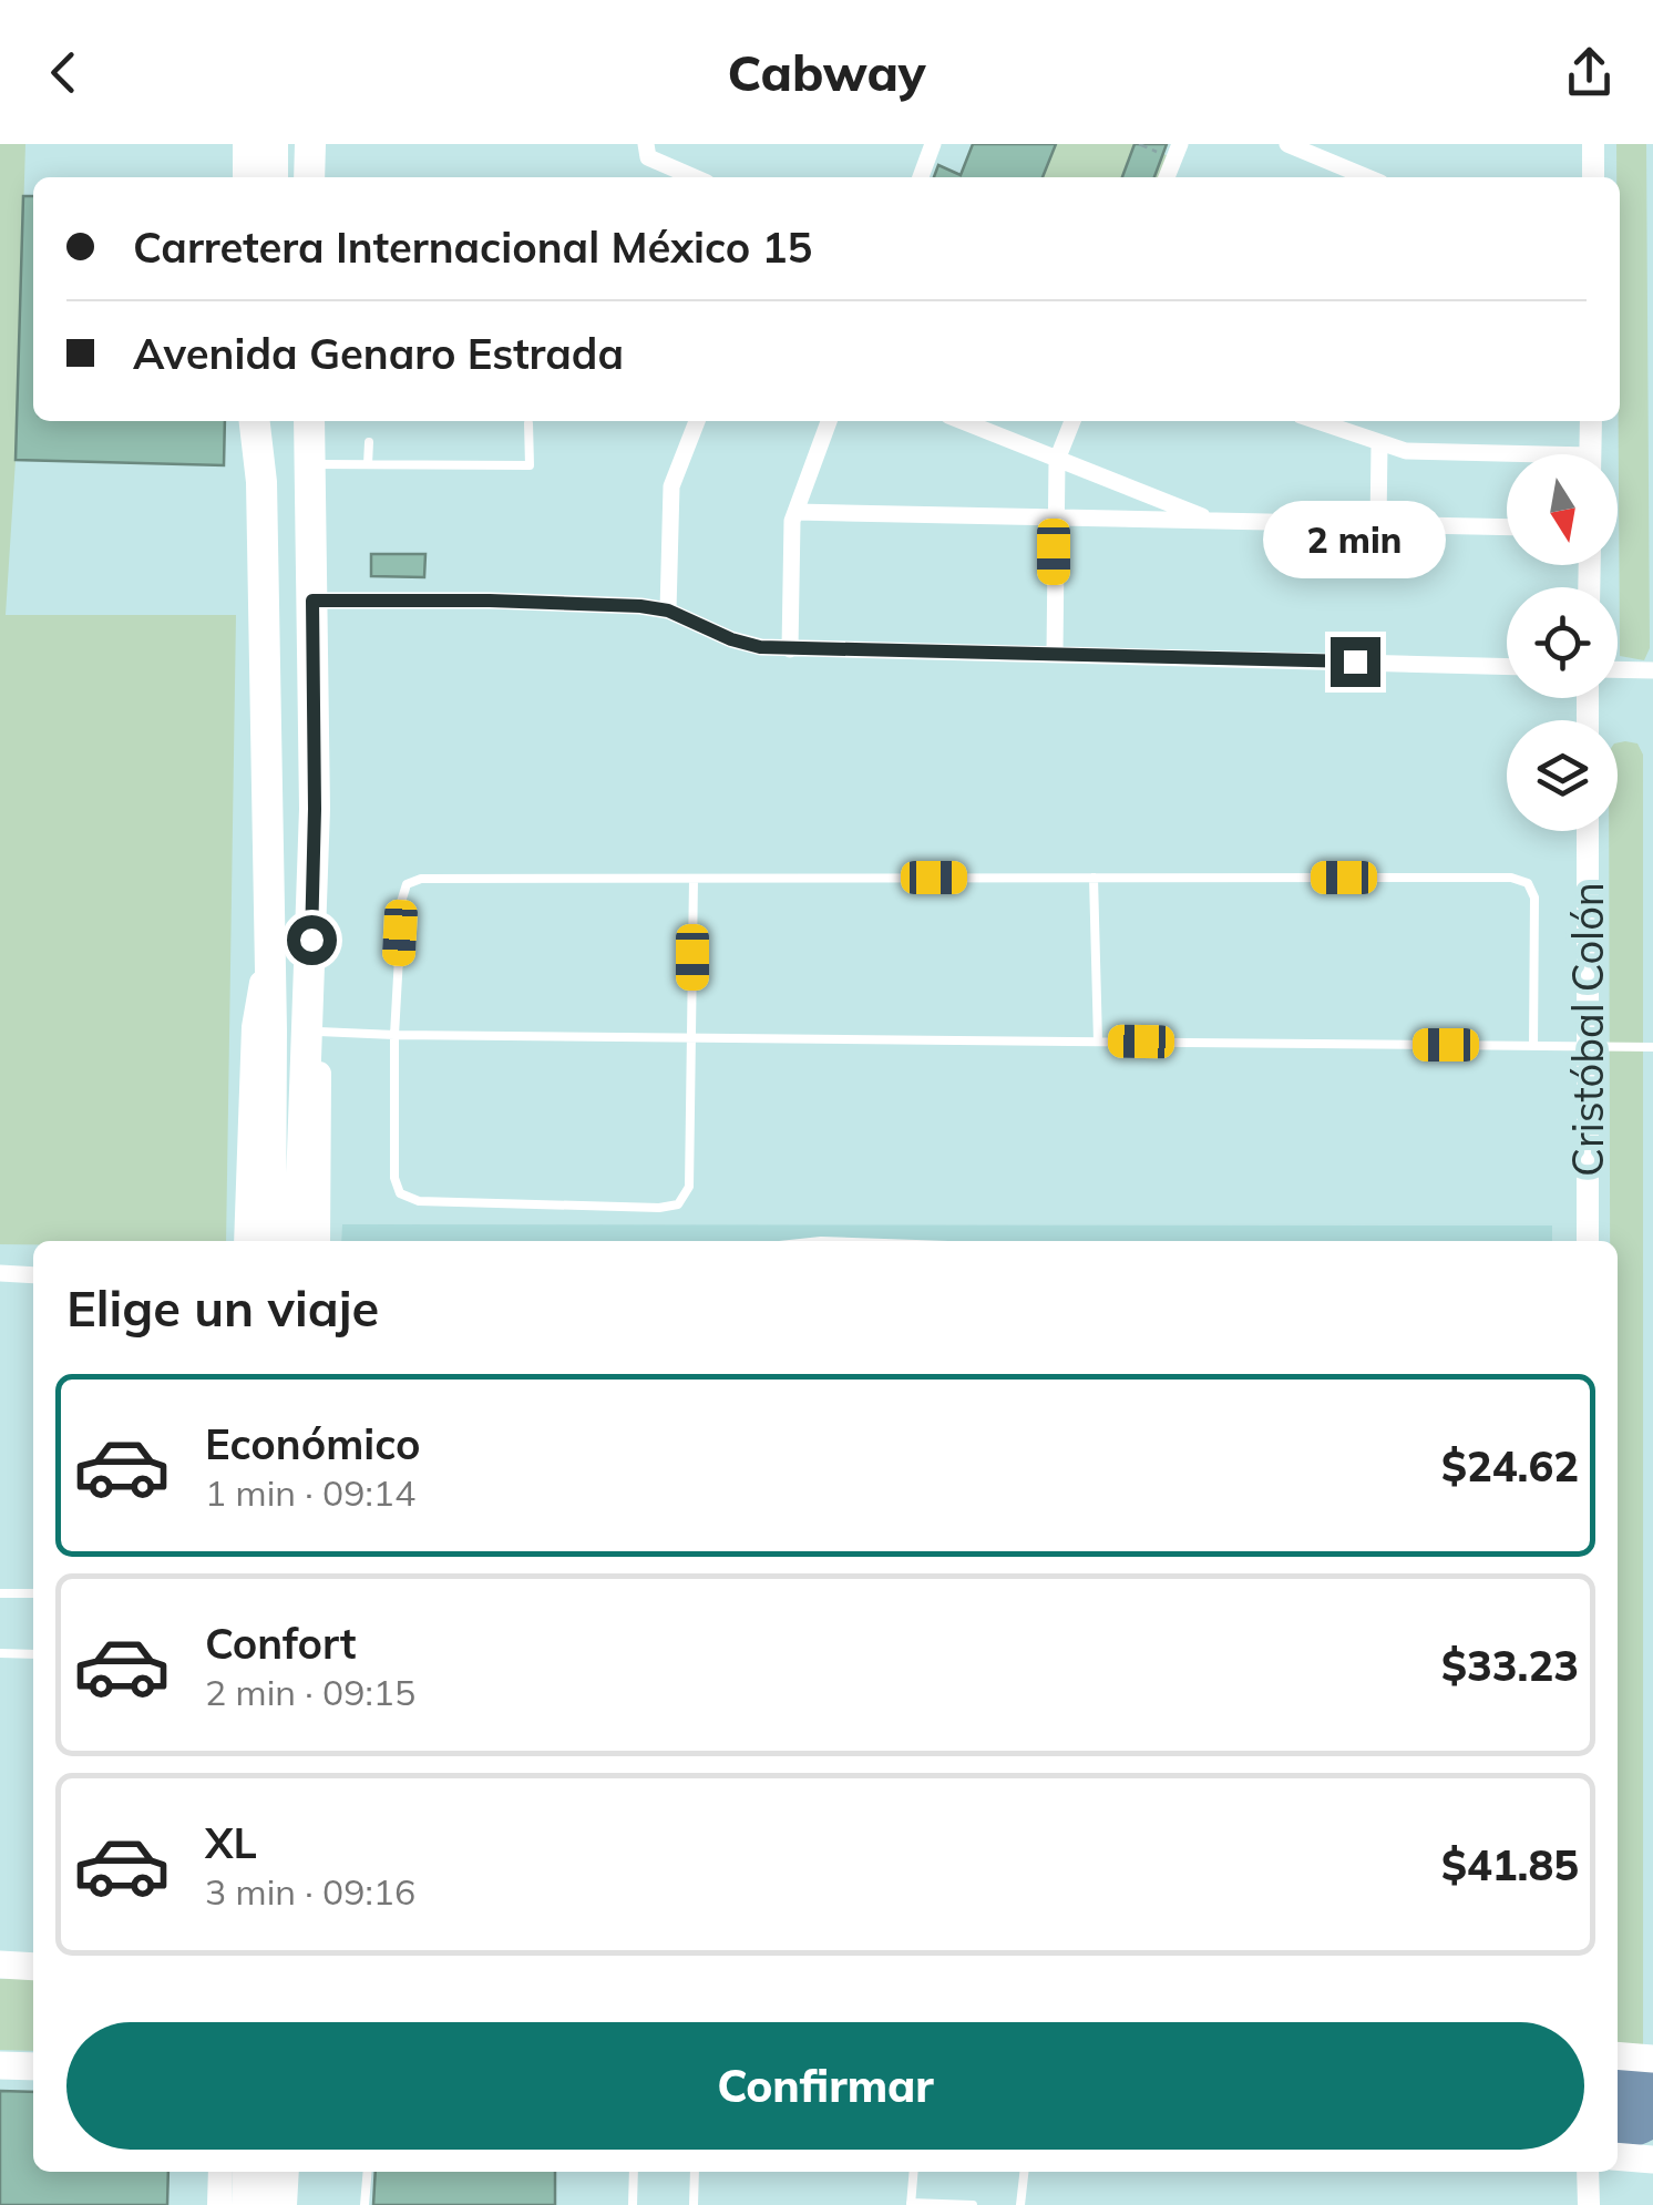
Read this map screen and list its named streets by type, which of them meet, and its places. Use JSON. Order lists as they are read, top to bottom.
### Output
{
  "streets": {
    "street": ["Cristóbal Colón"]
  },
  "north": "bottom",
  "page": {
    "header": "Cabway",
    "banner": ["Carretera Internacional México 15", "Avenida Genaro Estrada"],
    "bubble": "2 min",
    "heading": "Elige un viaje",
    "list": [
      {
        "name": "Económico",
        "note": "1 min · 09:14",
        "value": "$24.62"
      },
      {
        "name": "Confort",
        "note": "2 min · 09:15",
        "value": "$33.23"
      },
      {
        "name": "XL",
        "note": "3 min · 09:16",
        "value": "$41.85"
      }
    ],
    "buttons": "Confirmar"
  }
}
